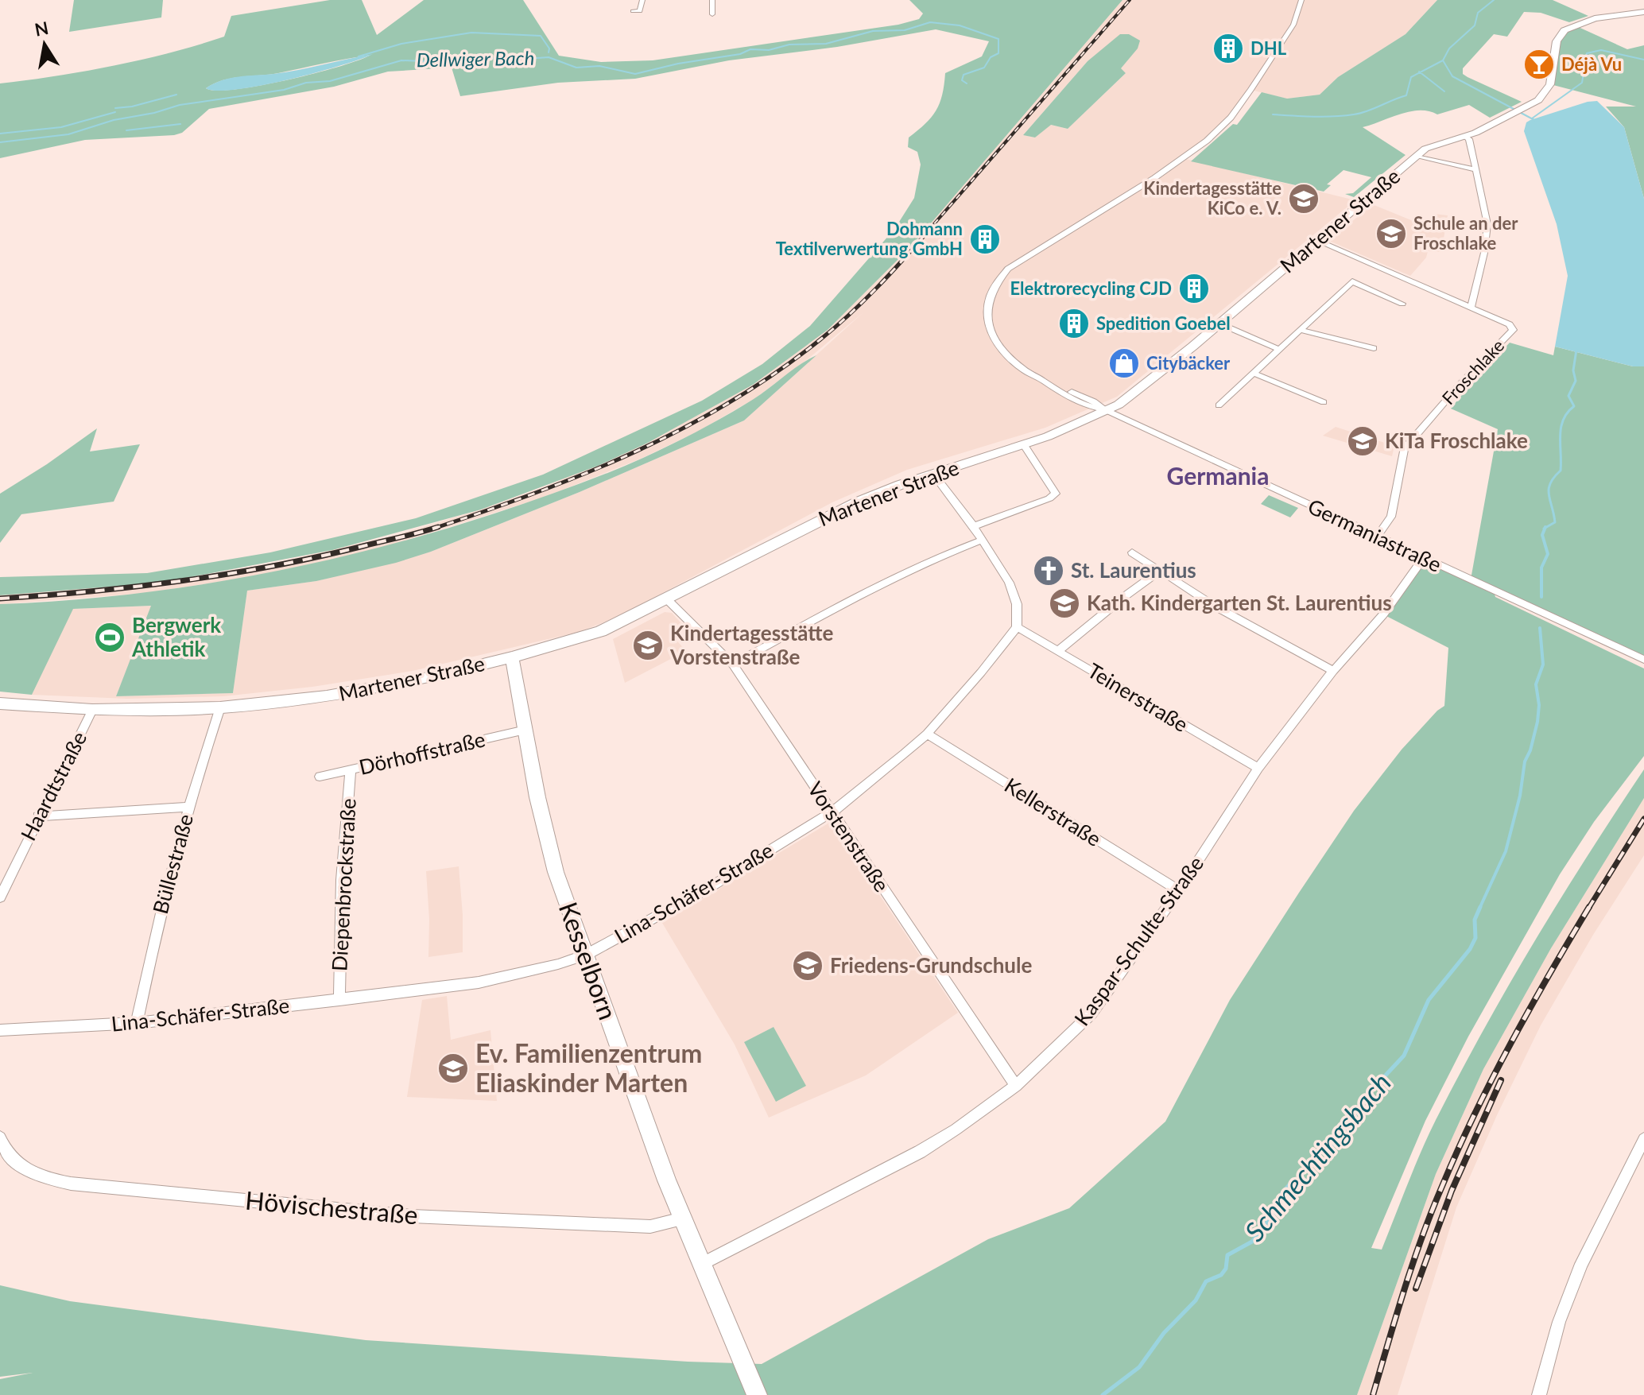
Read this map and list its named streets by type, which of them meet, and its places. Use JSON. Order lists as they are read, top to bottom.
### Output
{
  "streets": {
    "street": [
      "Martener Straße",
      "Froschlake",
      "Germaniastraße",
      "Teinerstraße",
      "Dörhoffstraße",
      "Haardtstraße",
      "Kellerstraße",
      "Vorstenstraße",
      "Büllestraße",
      "Diepenbrockstraße",
      "Lina-Schäfer-Straße",
      "Kaspar-Schulte-Straße",
      "Kesselborn",
      "Hövischestraße"
    ]
  },
  "crossings": [
    ["Martener Straße", "Froschlake"],
    ["Martener Straße", "Germaniastraße"],
    ["Martener Straße", "Haardtstraße"],
    ["Martener Straße", "Vorstenstraße"],
    ["Martener Straße", "Büllestraße"],
    ["Martener Straße", "Kesselborn"],
    ["Froschlake", "Germaniastraße"],
    ["Germaniastraße", "Kaspar-Schulte-Straße"],
    ["Teinerstraße", "Lina-Schäfer-Straße"],
    ["Teinerstraße", "Kaspar-Schulte-Straße"],
    ["Dörhoffstraße", "Diepenbrockstraße"],
    ["Dörhoffstraße", "Kesselborn"],
    ["Kellerstraße", "Lina-Schäfer-Straße"],
    ["Kellerstraße", "Kaspar-Schulte-Straße"],
    ["Vorstenstraße", "Lina-Schäfer-Straße"],
    ["Vorstenstraße", "Kaspar-Schulte-Straße"],
    ["Büllestraße", "Lina-Schäfer-Straße"],
    ["Diepenbrockstraße", "Lina-Schäfer-Straße"],
    ["Lina-Schäfer-Straße", "Kesselborn"],
    ["Kaspar-Schulte-Straße", "Kesselborn"],
    ["Kesselborn", "Hövischestraße"]
  ],
  "districts": ["Germania"],
  "water": ["Dellwiger Bach", "Schmechtingsbach"],
  "places": {
    "building": [
      "DHL",
      "Dohmann Textilverwertung GmbH",
      "Elektrorecycling CJD",
      "Spedition Goebel"
    ],
    "bar": ["Déjà Vu"],
    "school or university": [
      "Kindertagesstätte KiCo e. V.",
      "Schule an der Froschlake",
      "KiTa Froschlake",
      "Kath. Kindergarten St. Laurentius",
      "Kindertagesstätte Vorstenstraße",
      "Friedens-Grundschule",
      "Ev. Familienzentrum Eliaskinder Marten"
    ],
    "shop": ["Citybäcker"],
    "church": ["St. Laurentius"],
    "sports": ["Bergwerk Athletik"]
  },
  "north": "top"
}
